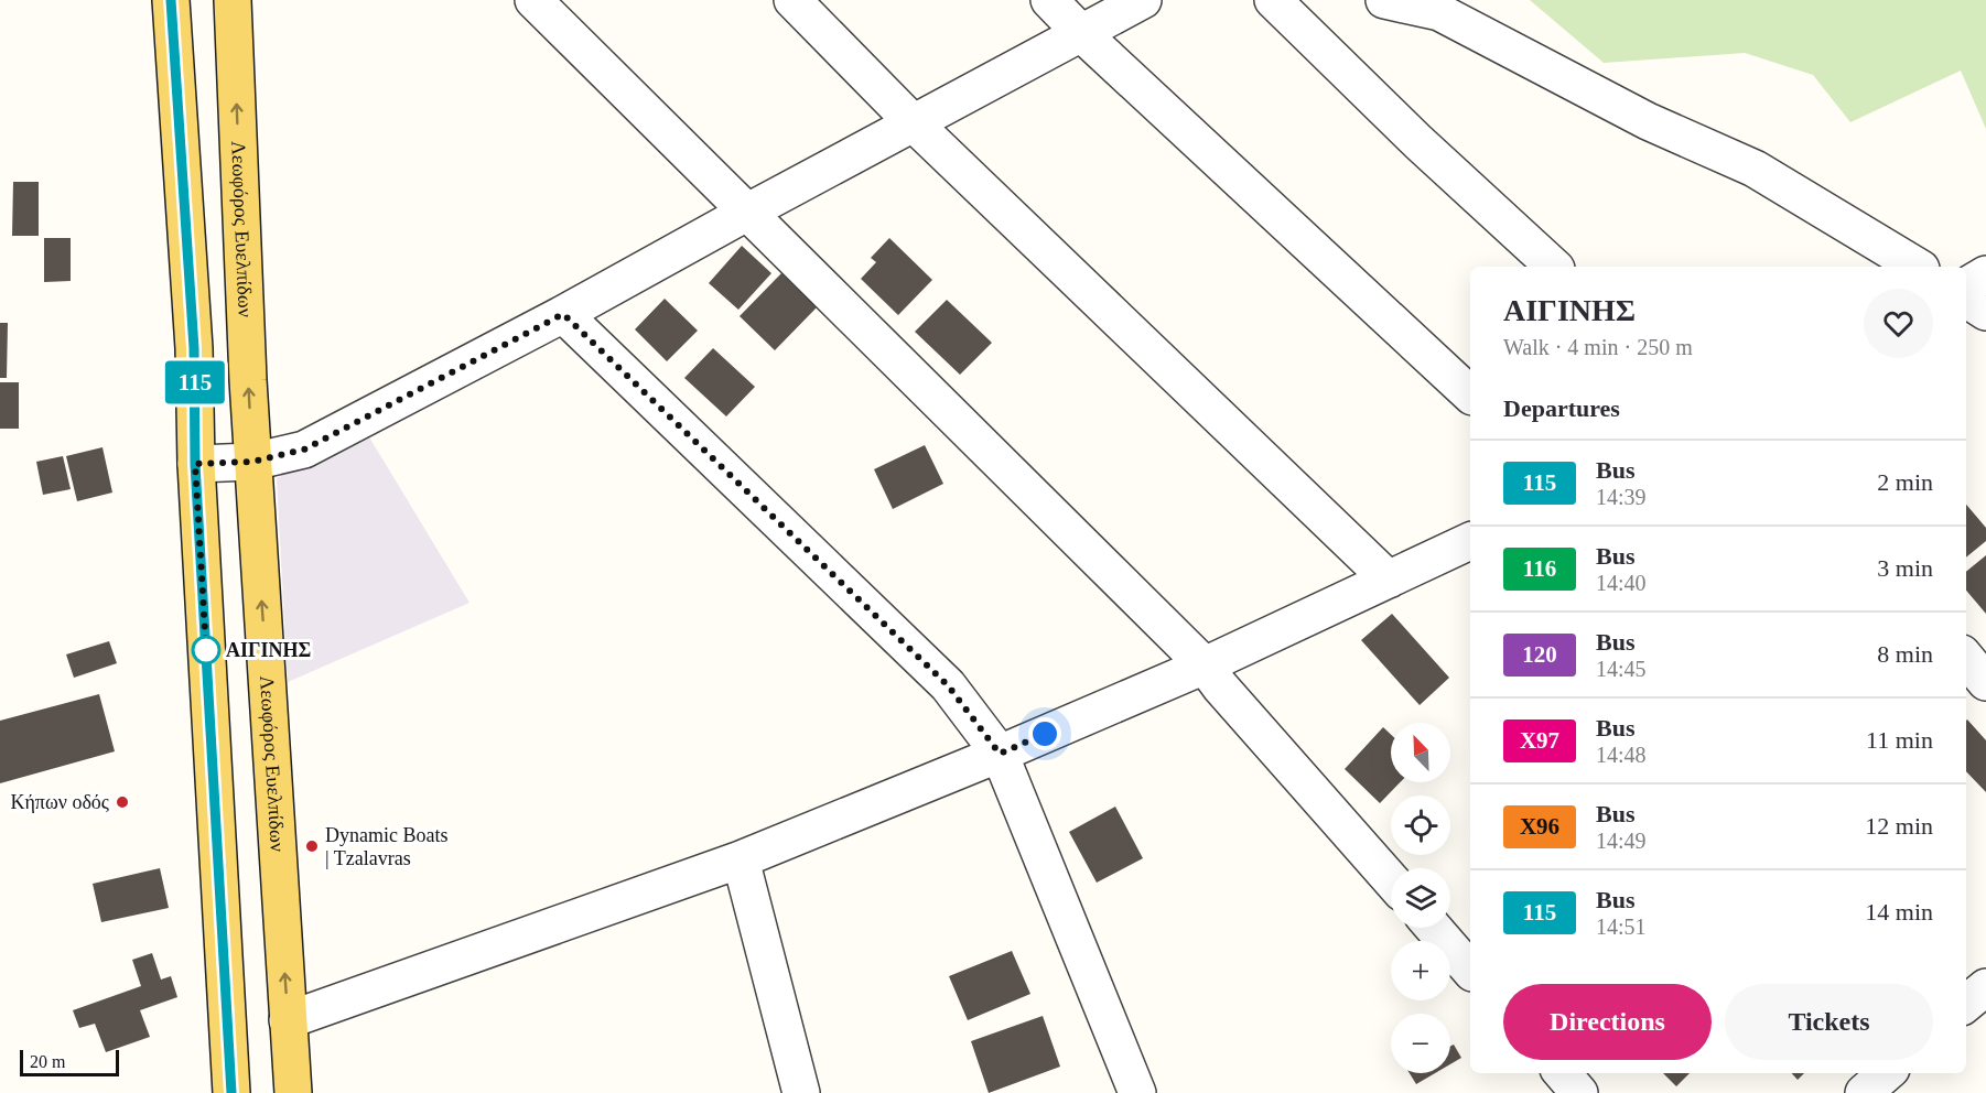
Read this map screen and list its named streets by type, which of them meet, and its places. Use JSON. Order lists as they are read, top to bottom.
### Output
{
  "streets": {
    "main road": ["Λεωφόρος Ευελπίδων"]
  },
  "places": ["ΑΙΓΙΝΗΣ", "Κήπων οδός", "Dynamic Boats | Tzalavras"],
  "lines": ["bus line 115"],
  "scale_bar": "20 m",
  "north": "top left",
  "page": {
    "on_map": "115",
    "heading": [
      ["ΑΙΓΙΝΗΣ", "Walk · 4 min · 250 m"],
      "Departures"
    ],
    "list": [
      {
        "mark": "115",
        "name": "Bus",
        "note": "14:39",
        "value": "2 min"
      },
      {
        "mark": "116",
        "name": "Bus",
        "note": "14:40",
        "value": "3 min"
      },
      {
        "mark": "120",
        "name": "Bus",
        "note": "14:45",
        "value": "8 min"
      },
      {
        "mark": "X97",
        "name": "Bus",
        "note": "14:48",
        "value": "11 min"
      },
      {
        "mark": "Χ96",
        "name": "Bus",
        "note": "14:49",
        "value": "12 min"
      },
      {
        "mark": "115",
        "name": "Bus",
        "note": "14:51",
        "value": "14 min"
      }
    ],
    "map_buttons": ["+", "−"],
    "buttons": ["Directions", "Tickets"],
    "scale": "20 m"
  }
}
